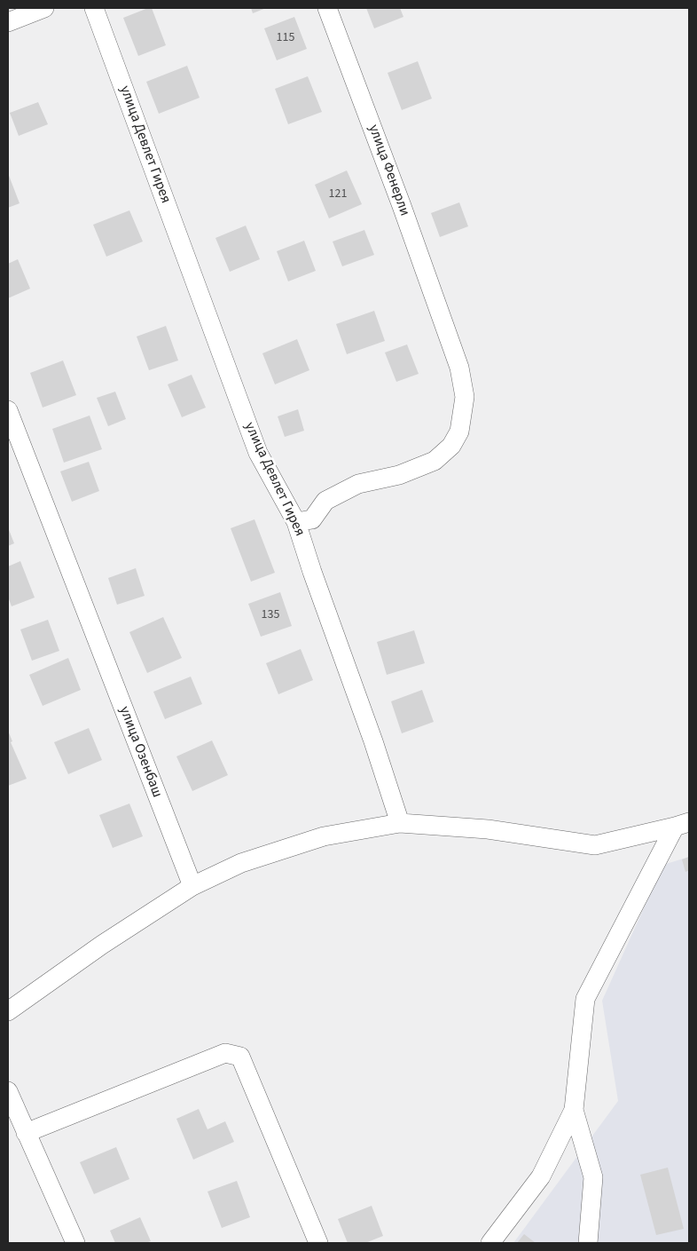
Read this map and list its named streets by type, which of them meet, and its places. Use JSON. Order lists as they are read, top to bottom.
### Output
{
  "streets": {
    "street": ["улица Девлет Гирея", "улица Фенерли", "улица Озенбаш"]
  },
  "crossings": [
    ["улица Девлет Гирея", "улица Фенерли"]
  ],
  "house_numbers": ["115", "121", "135"]
}
